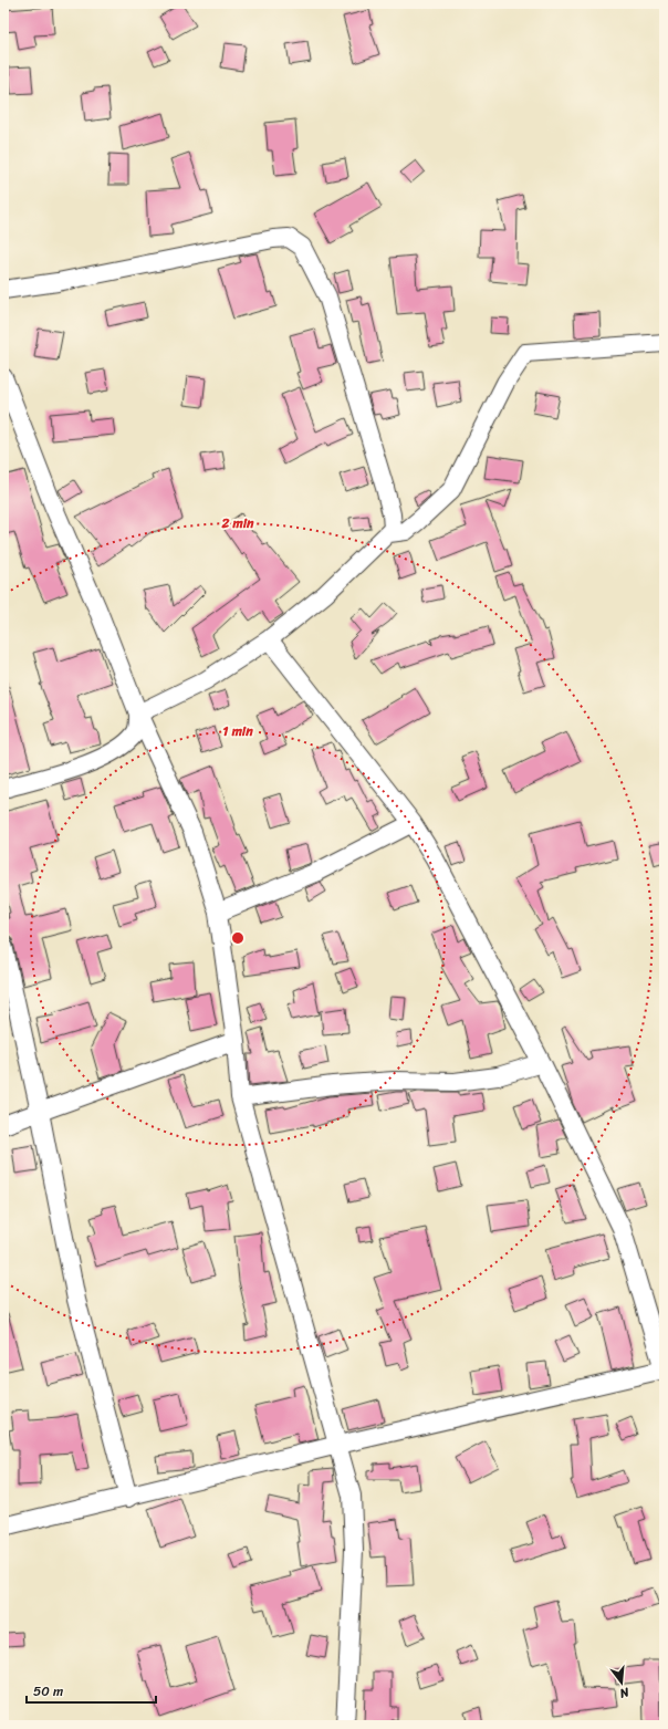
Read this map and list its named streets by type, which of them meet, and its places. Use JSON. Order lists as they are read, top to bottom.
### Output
{
  "scale_bar": "50 m",
  "north": "bottom",
  "rings": ["2 min", "1 min"]
}
